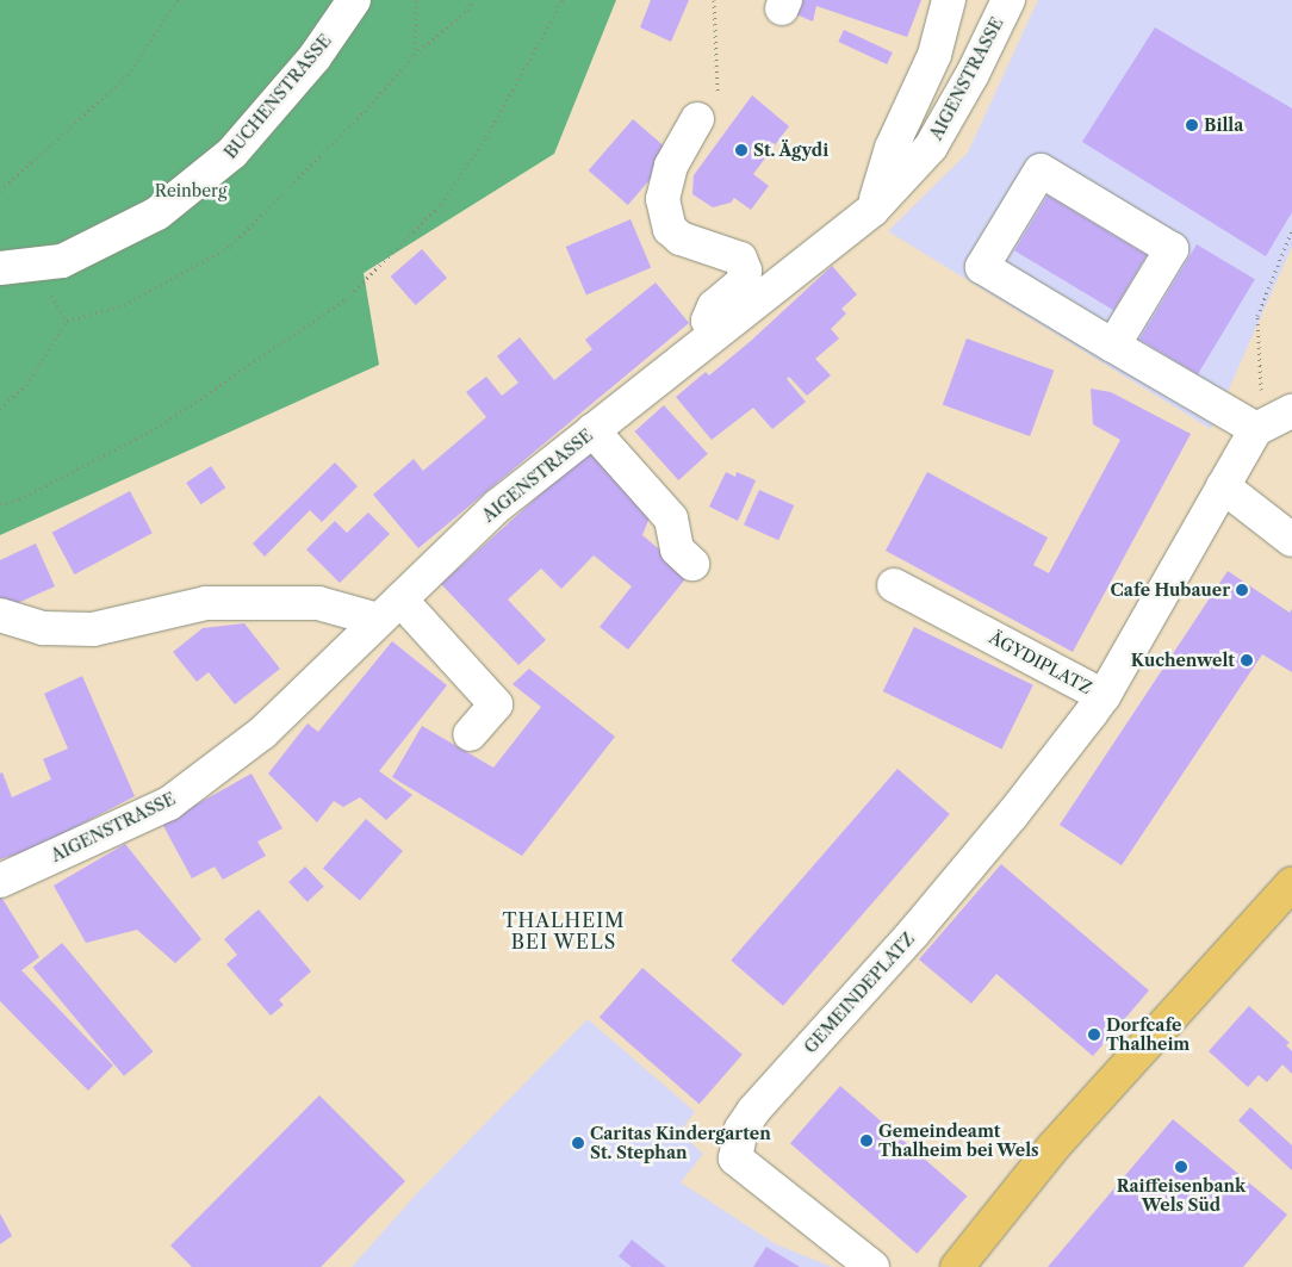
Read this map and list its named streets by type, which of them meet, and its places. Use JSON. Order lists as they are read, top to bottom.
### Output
{
  "streets": {
    "street": [
      "AIGENSTRASSE",
      "BUCHENSTRASSE",
      "ÄGYDIPLATZ",
      "GEMEINDEPLATZ"
    ]
  },
  "crossings": [
    ["ÄGYDIPLATZ", "GEMEINDEPLATZ"]
  ],
  "districts": ["THALHEIM BEI WELS"],
  "parks": ["Reinberg"],
  "places": [
    "Billa",
    "St. Ägydi",
    "Cafe Hubauer",
    "Kuchenwelt",
    "Dorfcafe Thalheim",
    "Gemeindeamt Thalheim bei Wels",
    "Caritas Kindergarten St. Stephan",
    "Raiffeisenbank Wels Süd"
  ]
}
